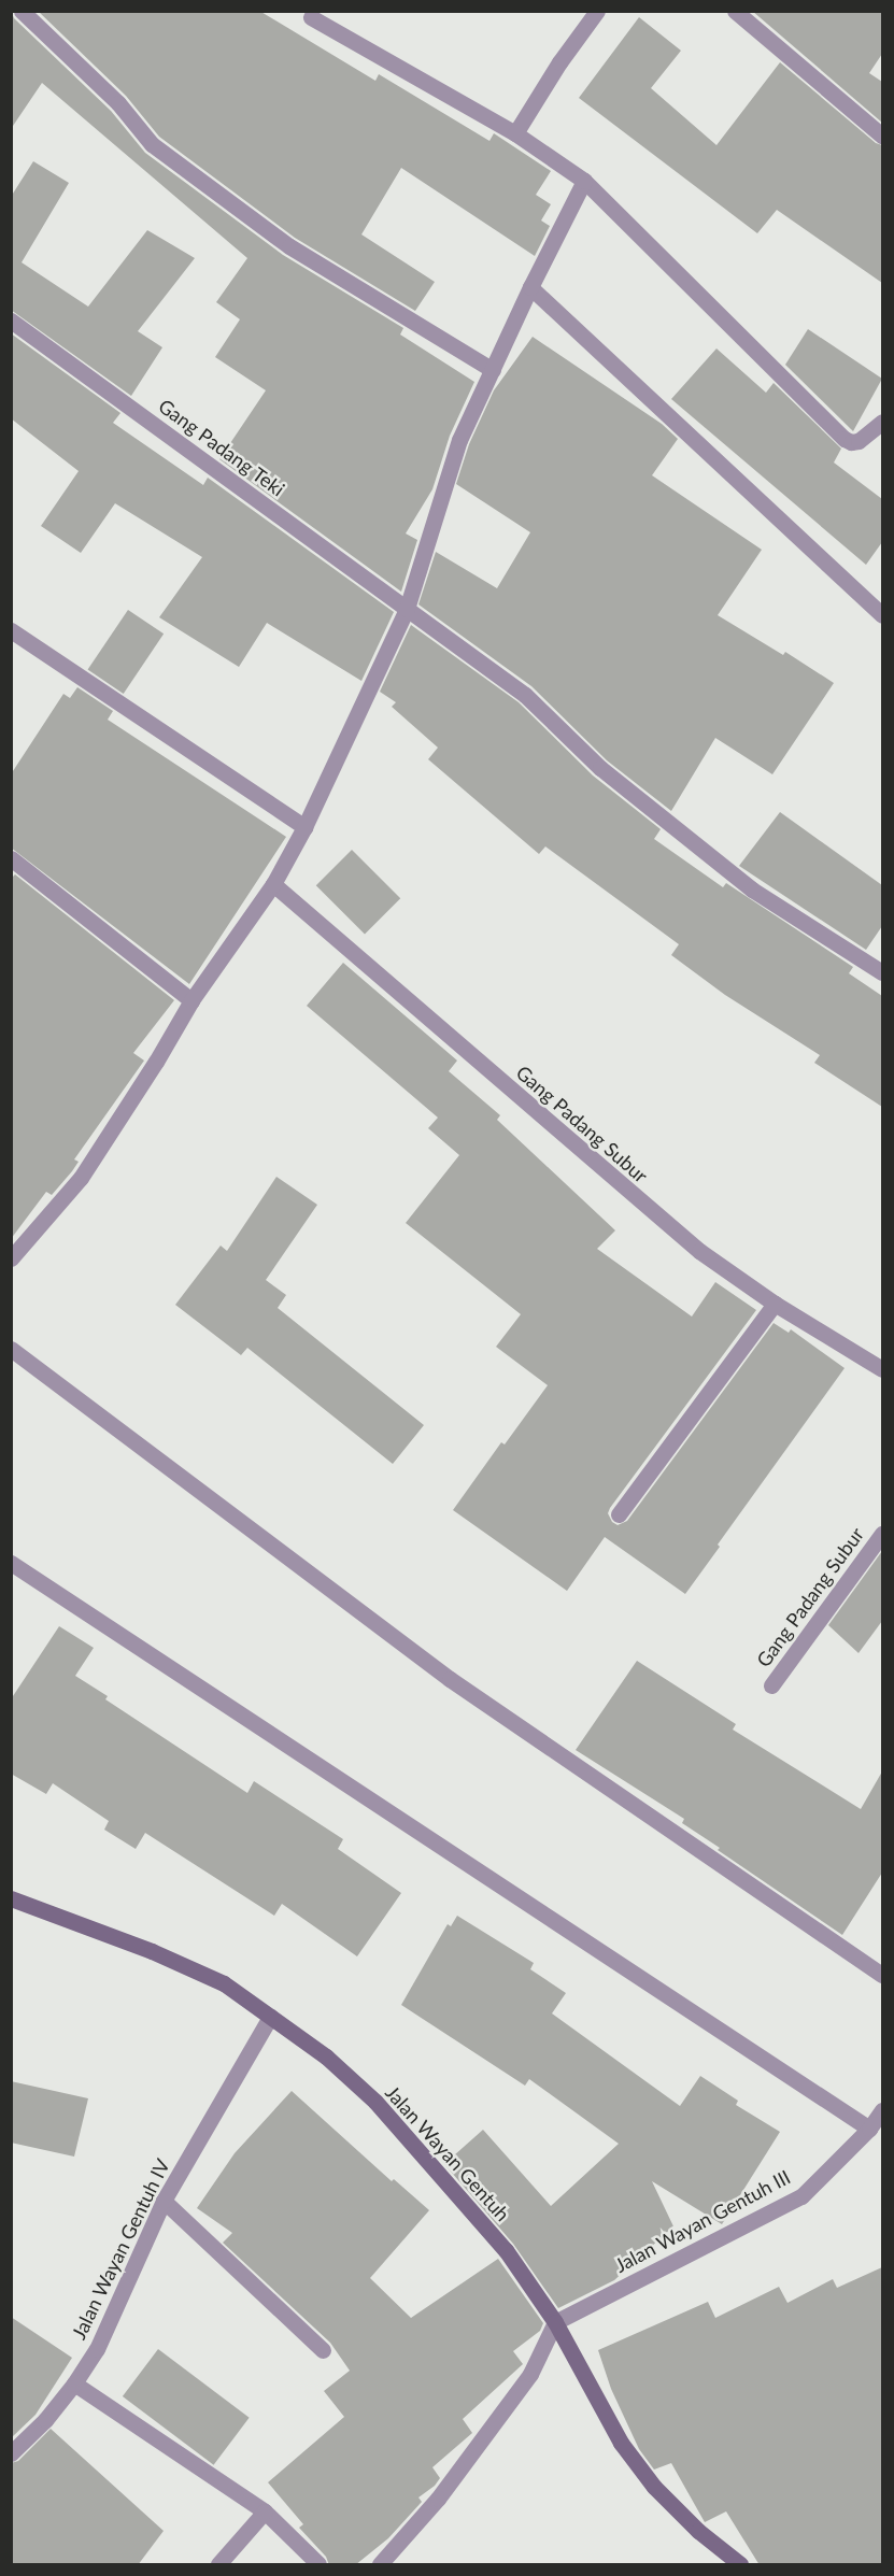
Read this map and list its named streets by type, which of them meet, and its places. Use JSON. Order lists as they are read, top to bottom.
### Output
{
  "streets": {
    "street": [
      "Gang Padang Teki",
      "Gang Padang Subur",
      "Jalan Wayan Gentuh",
      "Jalan Wayan Gentuh III",
      "Jalan Wayan Gentuh IV"
    ]
  },
  "crossings": [
    ["Jalan Wayan Gentuh", "Jalan Wayan Gentuh III"],
    ["Jalan Wayan Gentuh", "Jalan Wayan Gentuh IV"]
  ]
}
